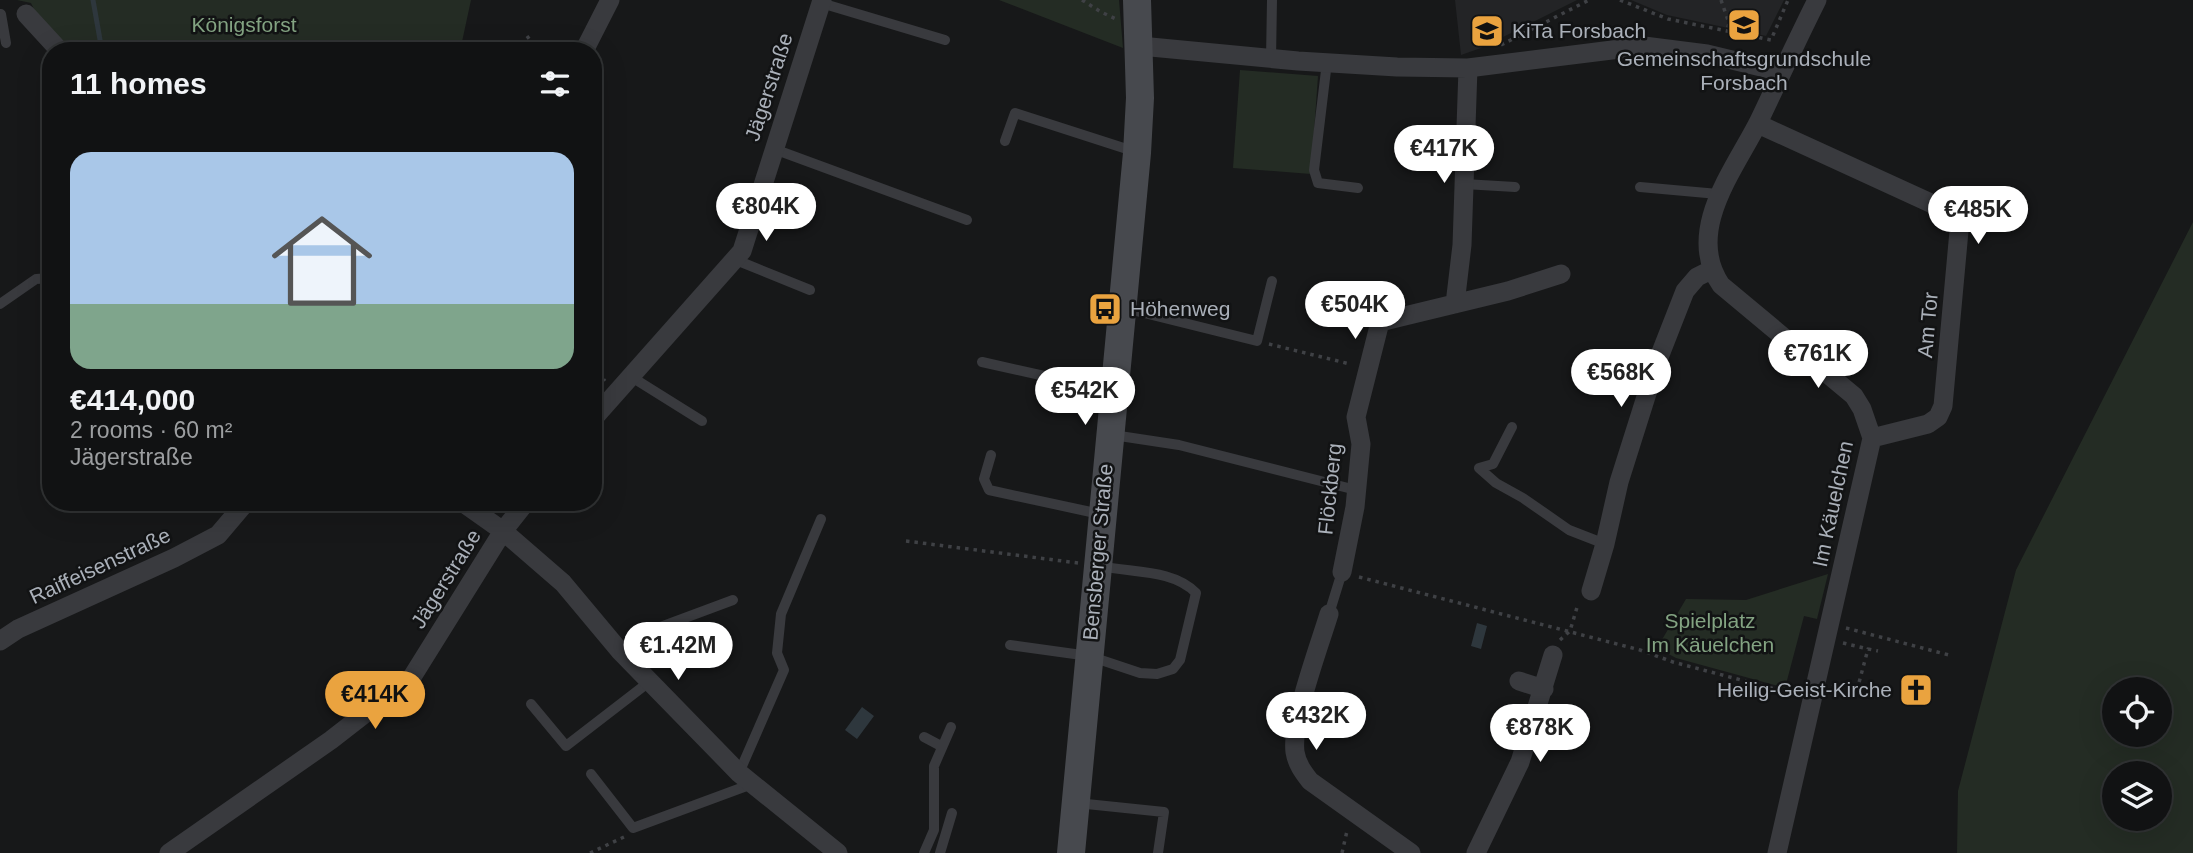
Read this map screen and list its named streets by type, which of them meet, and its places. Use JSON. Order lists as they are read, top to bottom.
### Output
{
  "streets": {
    "main road": ["Bensberger Straße"],
    "street": [
      "Jägerstraße",
      "Am Tor",
      "Flöckberg",
      "Im Käuelchen",
      "Raiffeisenstraße"
    ]
  },
  "crossings": [
    ["Am Tor", "Im Käuelchen"]
  ],
  "parks": ["Königsforst", "Spielplatz Im Käuelchen"],
  "places": {
    "school or university": ["Gemeinschaftsgrundschule Forsbach", "KiTa Forsbach"],
    "bus stop": ["Höhenweg"],
    "church": ["Heilig-Geist-Kirche"]
  },
  "page": {
    "heading": "11 homes",
    "price": [
      "€417K",
      "€804K",
      "€485K",
      "€504K",
      "€761K",
      "€568K",
      "€542K",
      "€1.42M",
      "€414K",
      "€432K",
      "€878K"
    ],
    "list": [
      {
        "name": "€414,000",
        "note": "2 rooms · 60 m² · Jägerstraße"
      }
    ]
  }
}
